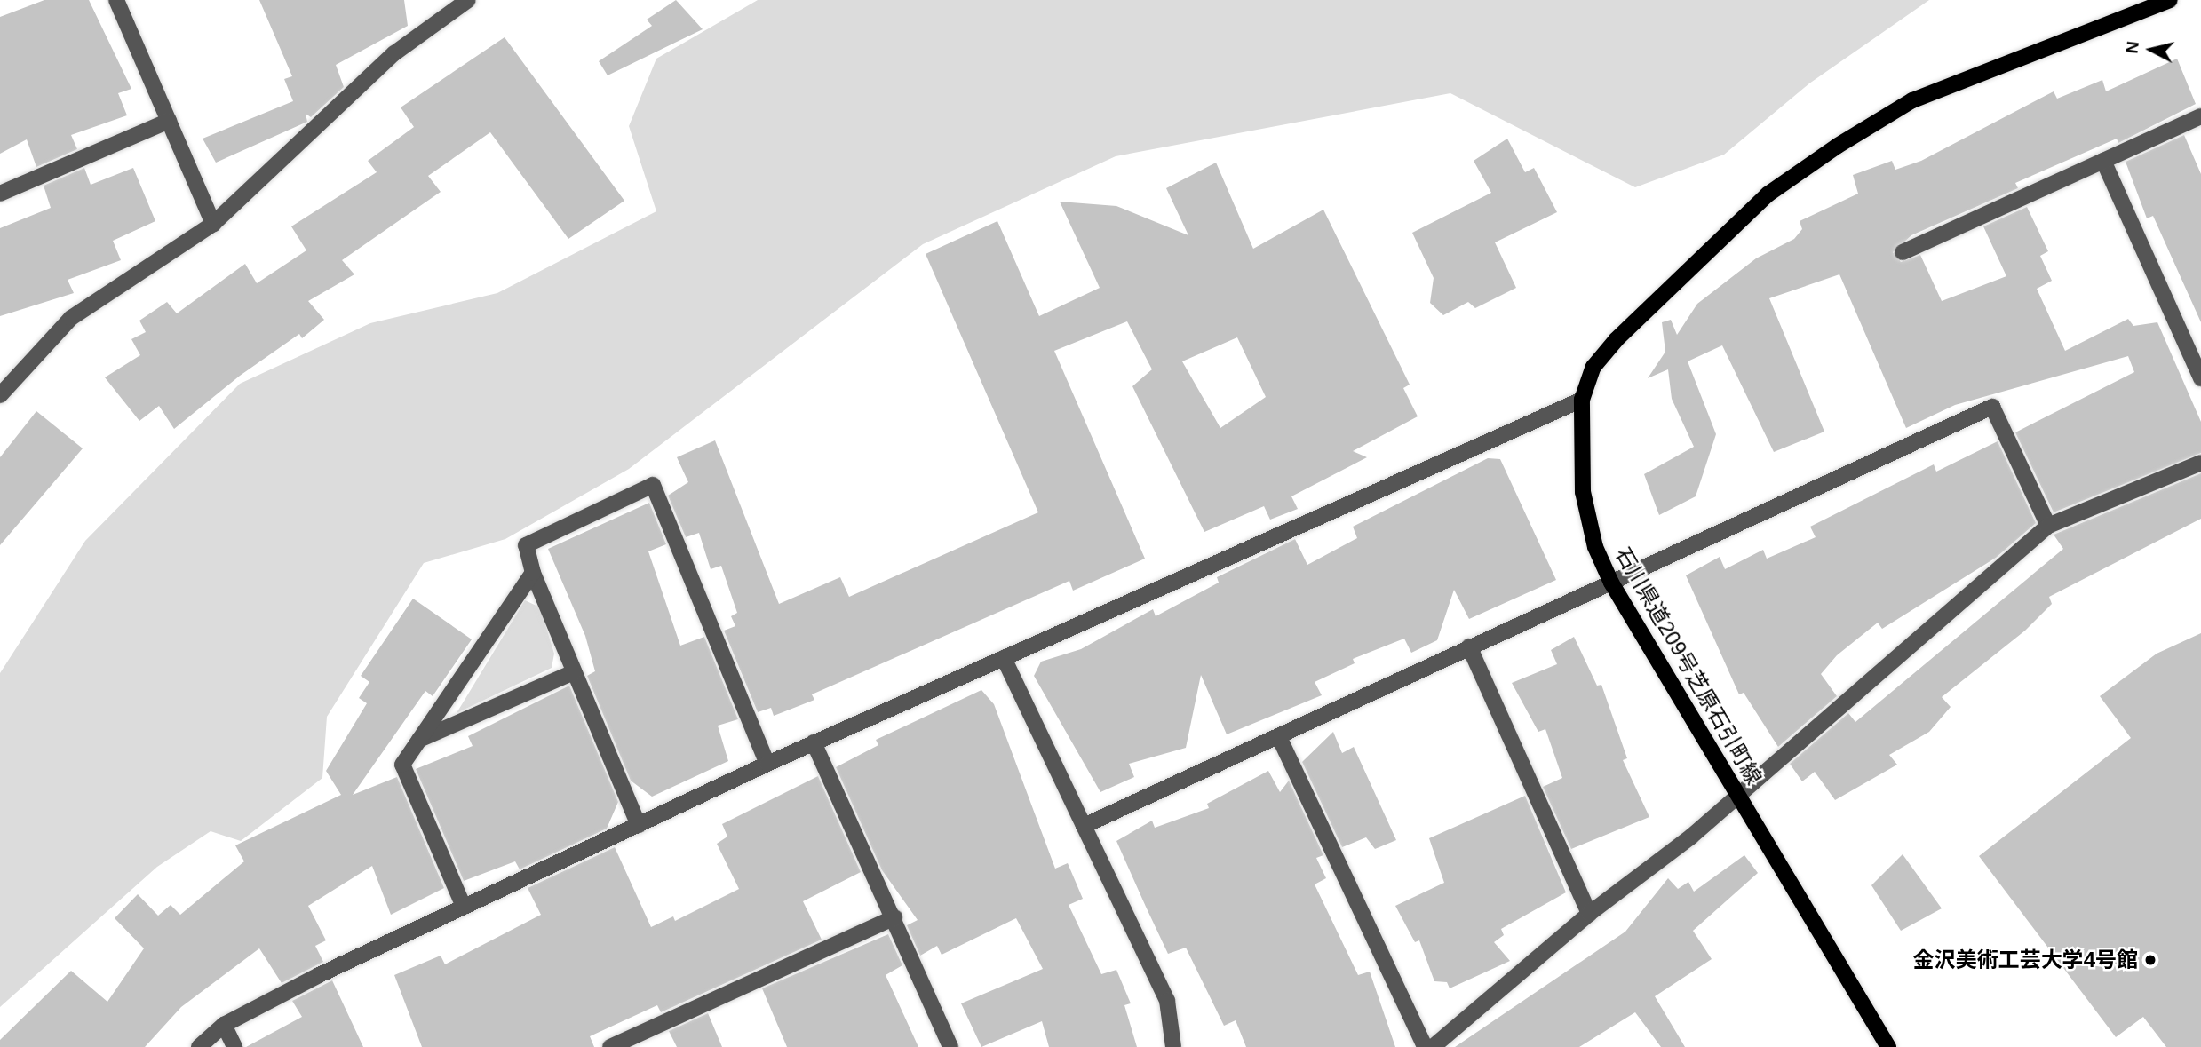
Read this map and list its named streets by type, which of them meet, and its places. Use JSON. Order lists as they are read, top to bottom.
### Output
{
  "streets": {
    "main road": ["石川県道209号芝原石引町線"]
  },
  "places": ["金沢美術工芸大学4号館"],
  "north": "left"
}
